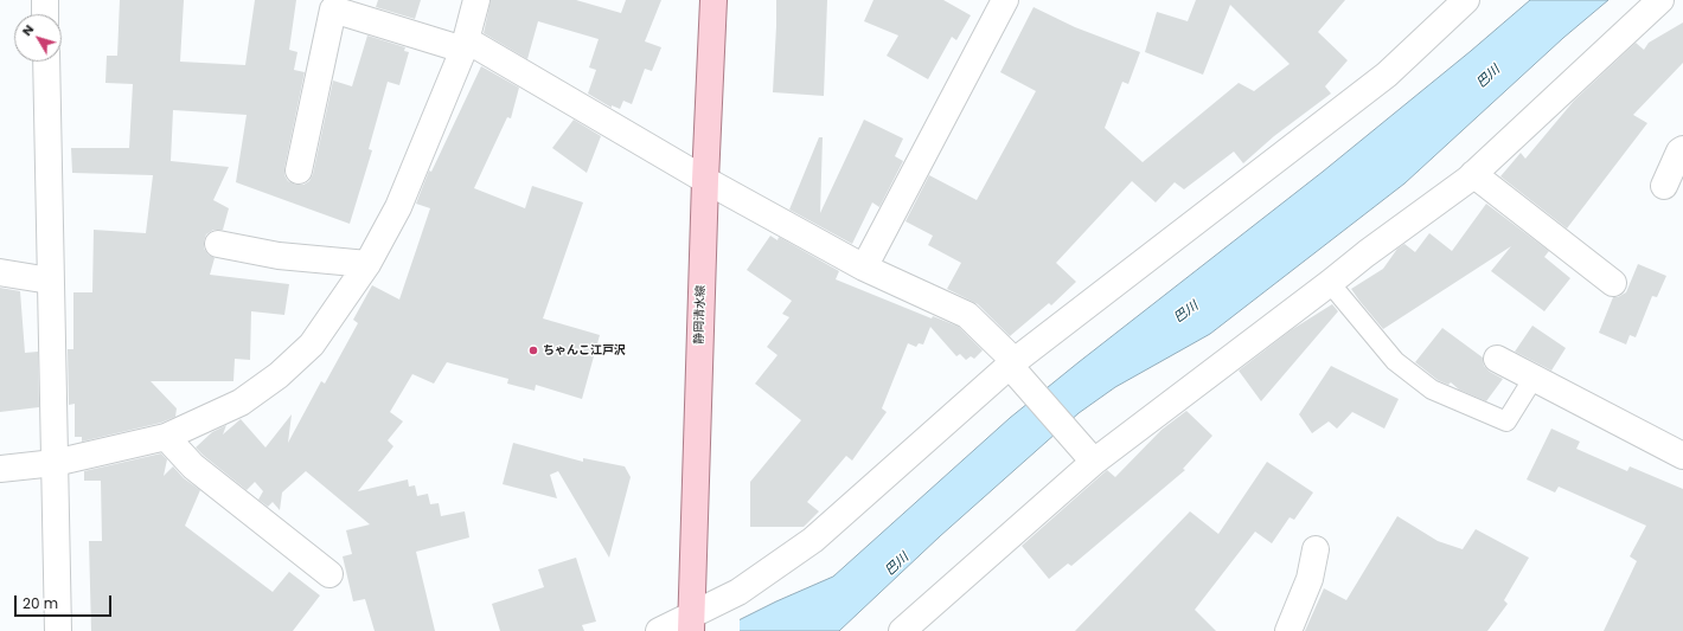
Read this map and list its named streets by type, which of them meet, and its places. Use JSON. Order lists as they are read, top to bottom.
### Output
{
  "streets": {
    "main road": ["静岡清水線"]
  },
  "water": ["巴川"],
  "places": ["ちゃんこ江戸沢"],
  "scale_bar": "20 m",
  "north": "top left"
}
